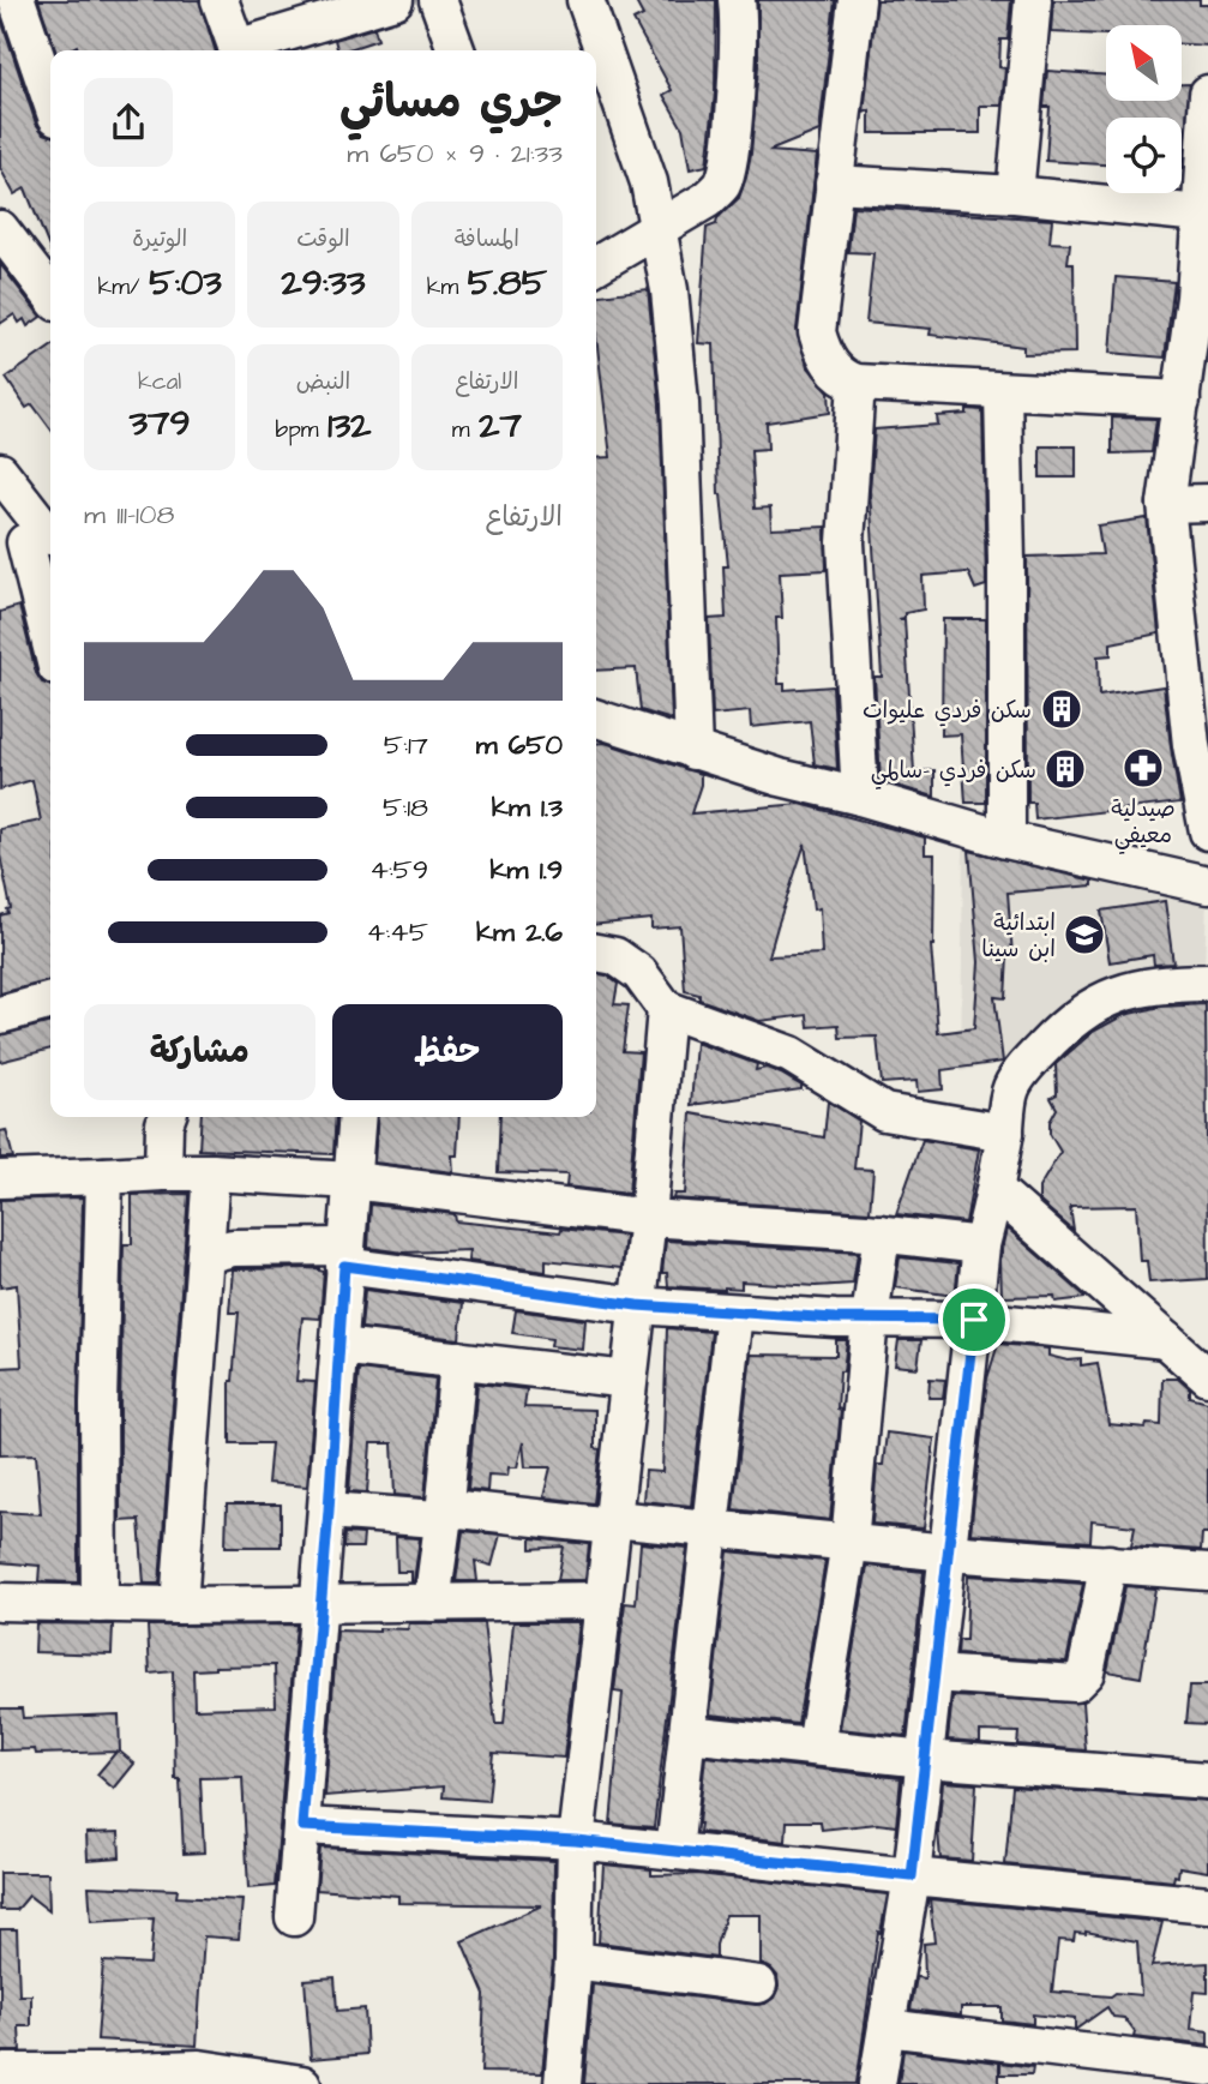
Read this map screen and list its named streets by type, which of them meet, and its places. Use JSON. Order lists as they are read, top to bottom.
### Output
{
  "places": {
    "building": ["سكن فردي عليوات", "سكن فردي -سالمي"],
    "pharmacy": ["صيدلية معيفي"],
    "school or university": ["ابتدائية ابن سينا"]
  },
  "north": "top left",
  "page": {
    "heading": ["جري مسائي", "21:33 · 9 × 650 m"],
    "stats": [
      ["المسافة", "5.85 km"],
      ["الوقت", "29:33"],
      ["الوتيرة", "5:03 /km"],
      ["الارتفاع", "27 m"],
      ["النبض", "132 bpm"],
      ["kcal", "379"]
    ],
    "chart": ["الارتفاع", "108–111 m"],
    "list": [
      {
        "name": "650 m",
        "note": "5:17"
      },
      {
        "name": "1.3 km",
        "note": "5:18"
      },
      {
        "name": "1.9 km",
        "note": "4:59"
      },
      {
        "name": "2.6 km",
        "note": "4:45"
      }
    ],
    "buttons": ["حفظ", "مشاركة"]
  }
}
